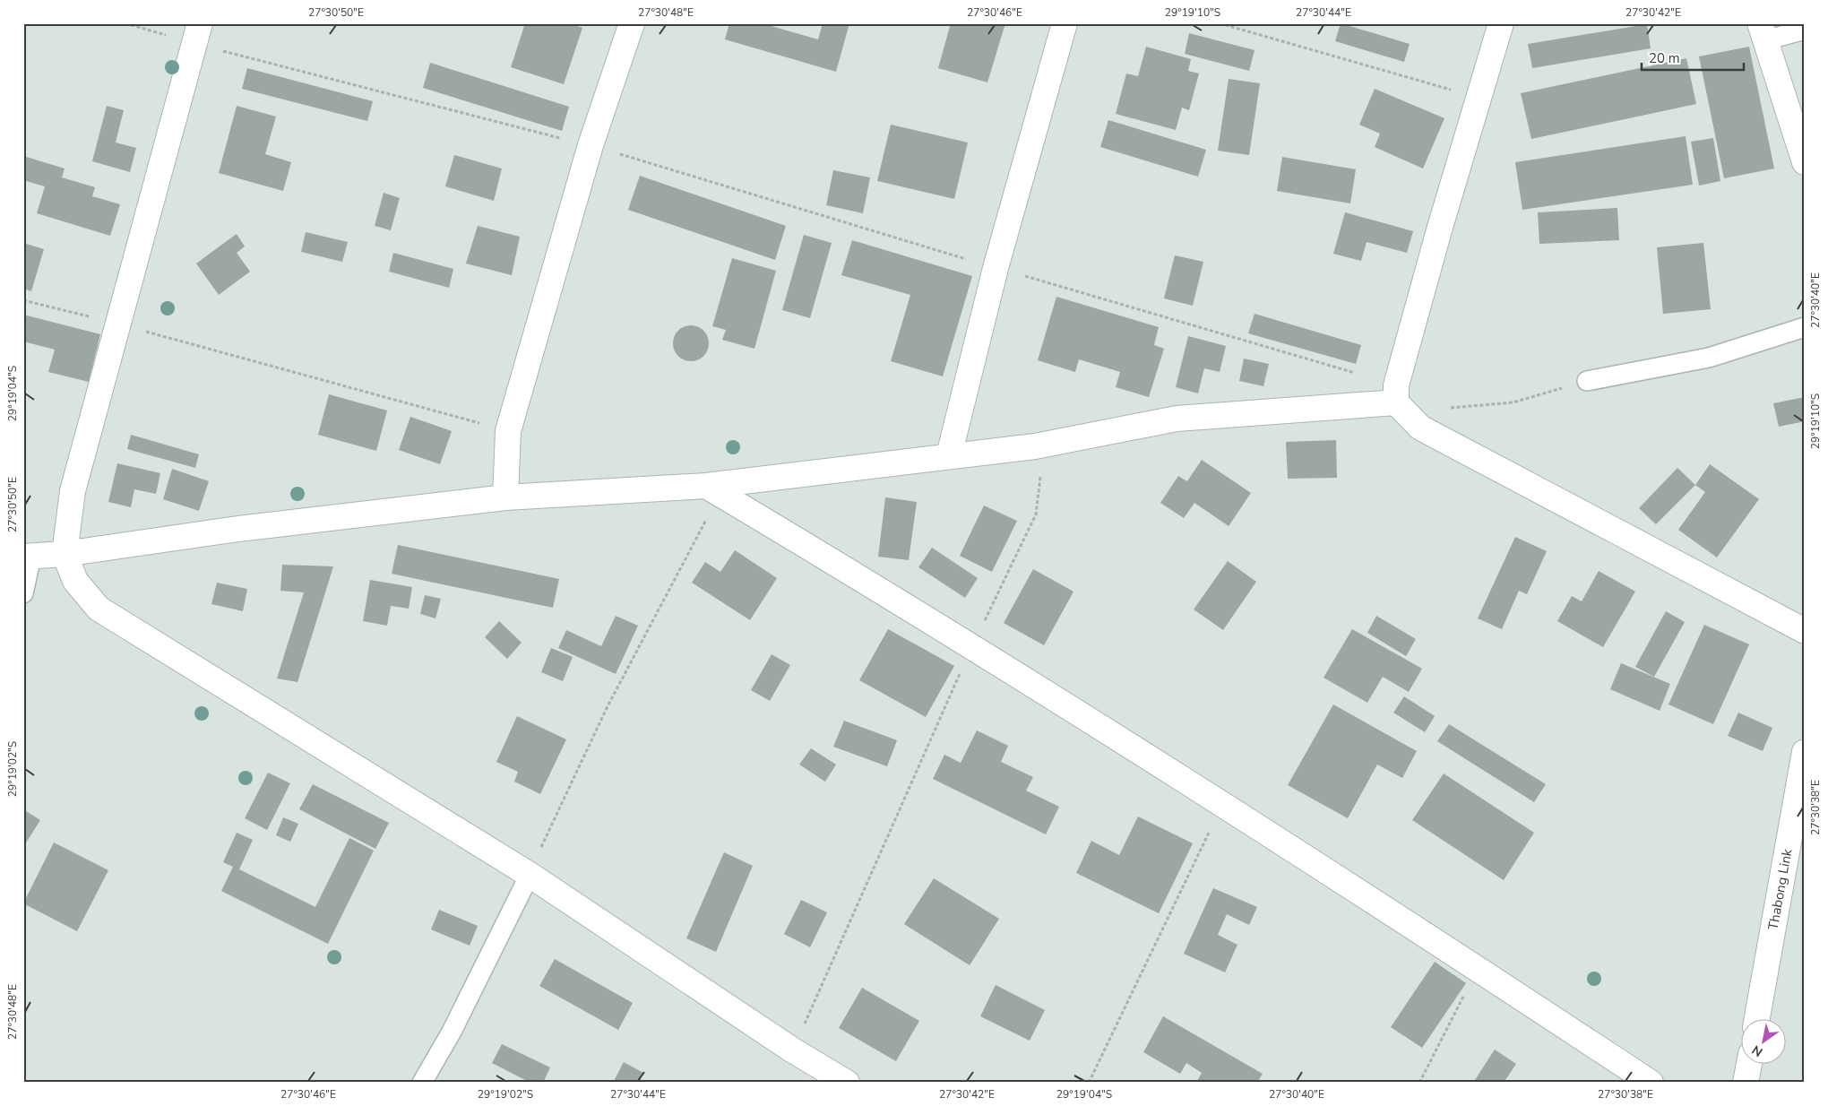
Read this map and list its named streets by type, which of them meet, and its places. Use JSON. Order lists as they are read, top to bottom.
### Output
{
  "streets": {
    "street": ["Thabong Link"]
  },
  "scale_bar": "20 m",
  "north": "bottom left",
  "coordinates": [
    "27°30'50\"E",
    "27°30'48\"E",
    "27°30'46\"E",
    "29°19'10\"S",
    "27°30'44\"E",
    "27°30'42\"E",
    "27°30'40\"E",
    "29°19'04\"S",
    "29°19'02\"S",
    "27°30'38\"E"
  ]
}
